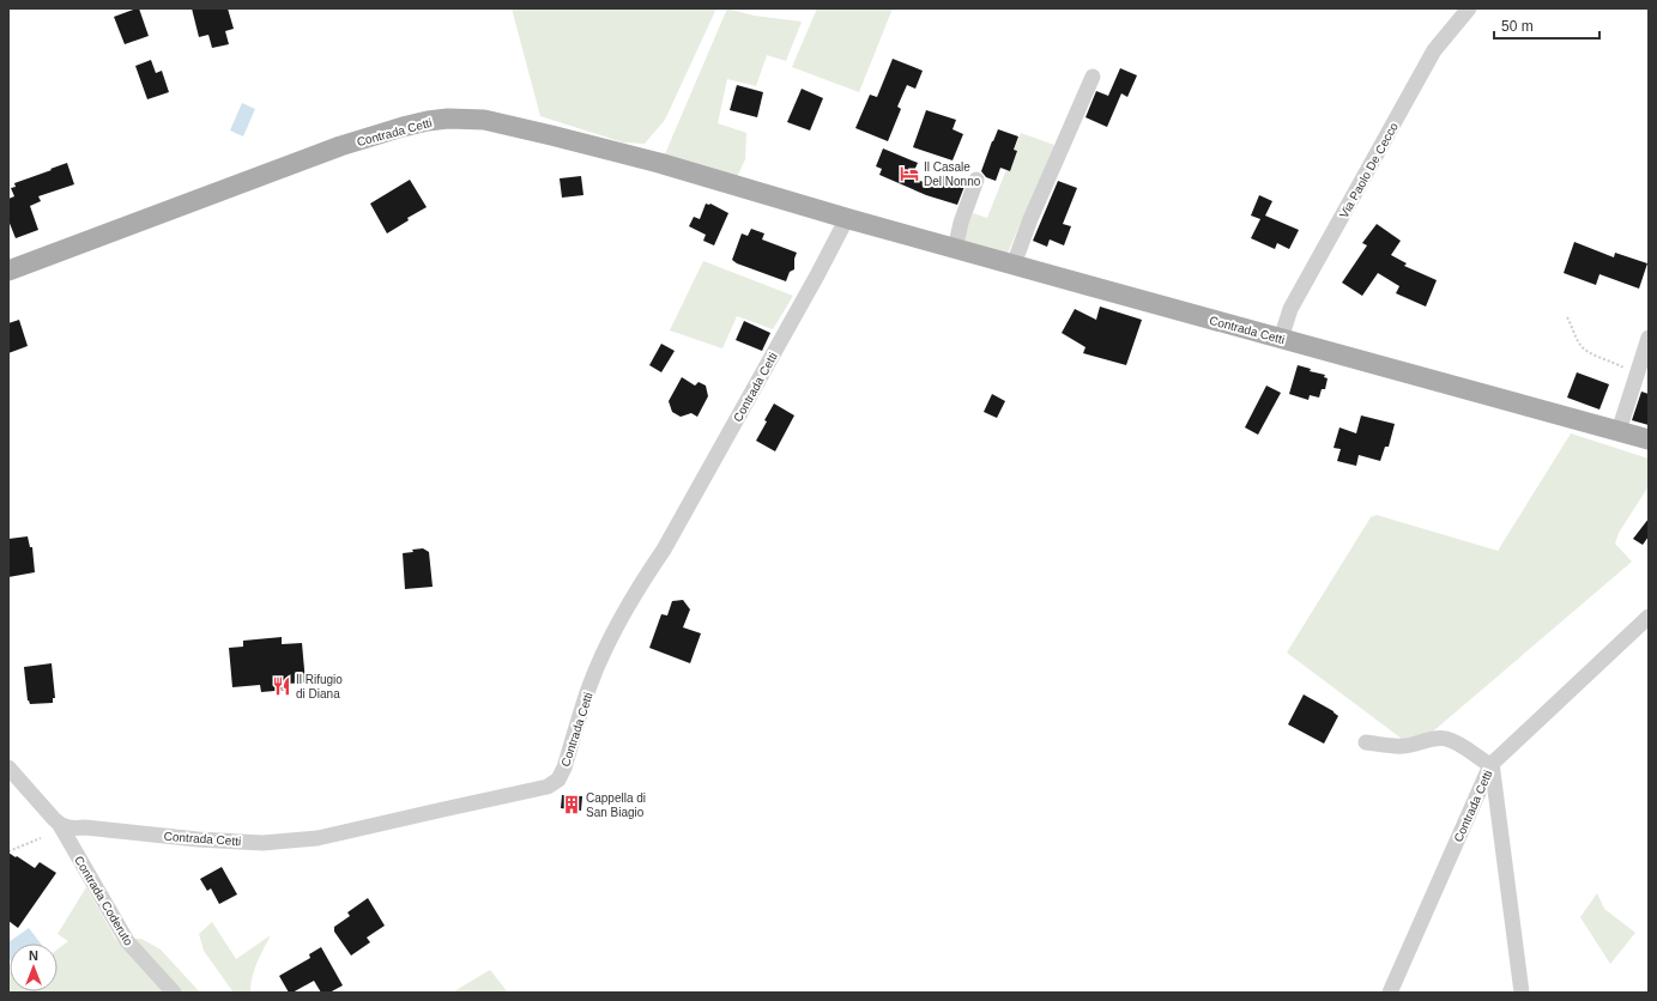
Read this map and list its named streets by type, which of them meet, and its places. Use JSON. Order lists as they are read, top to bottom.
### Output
{
  "streets": {
    "main road": ["Contrada Cetti"],
    "street": ["Via Paolo De Cecco", "Contrada Coderuto"]
  },
  "crossings": [
    ["Contrada Cetti", "Via Paolo De Cecco"],
    ["Contrada Cetti", "Contrada Coderuto"]
  ],
  "places": {
    "hotel": ["Il Casale Del Nonno"],
    "restaurant": ["Il Rifugio di Diana"],
    "building": ["Cappella di San Biagio"]
  },
  "scale_bar": "50 m",
  "north": "top"
}
